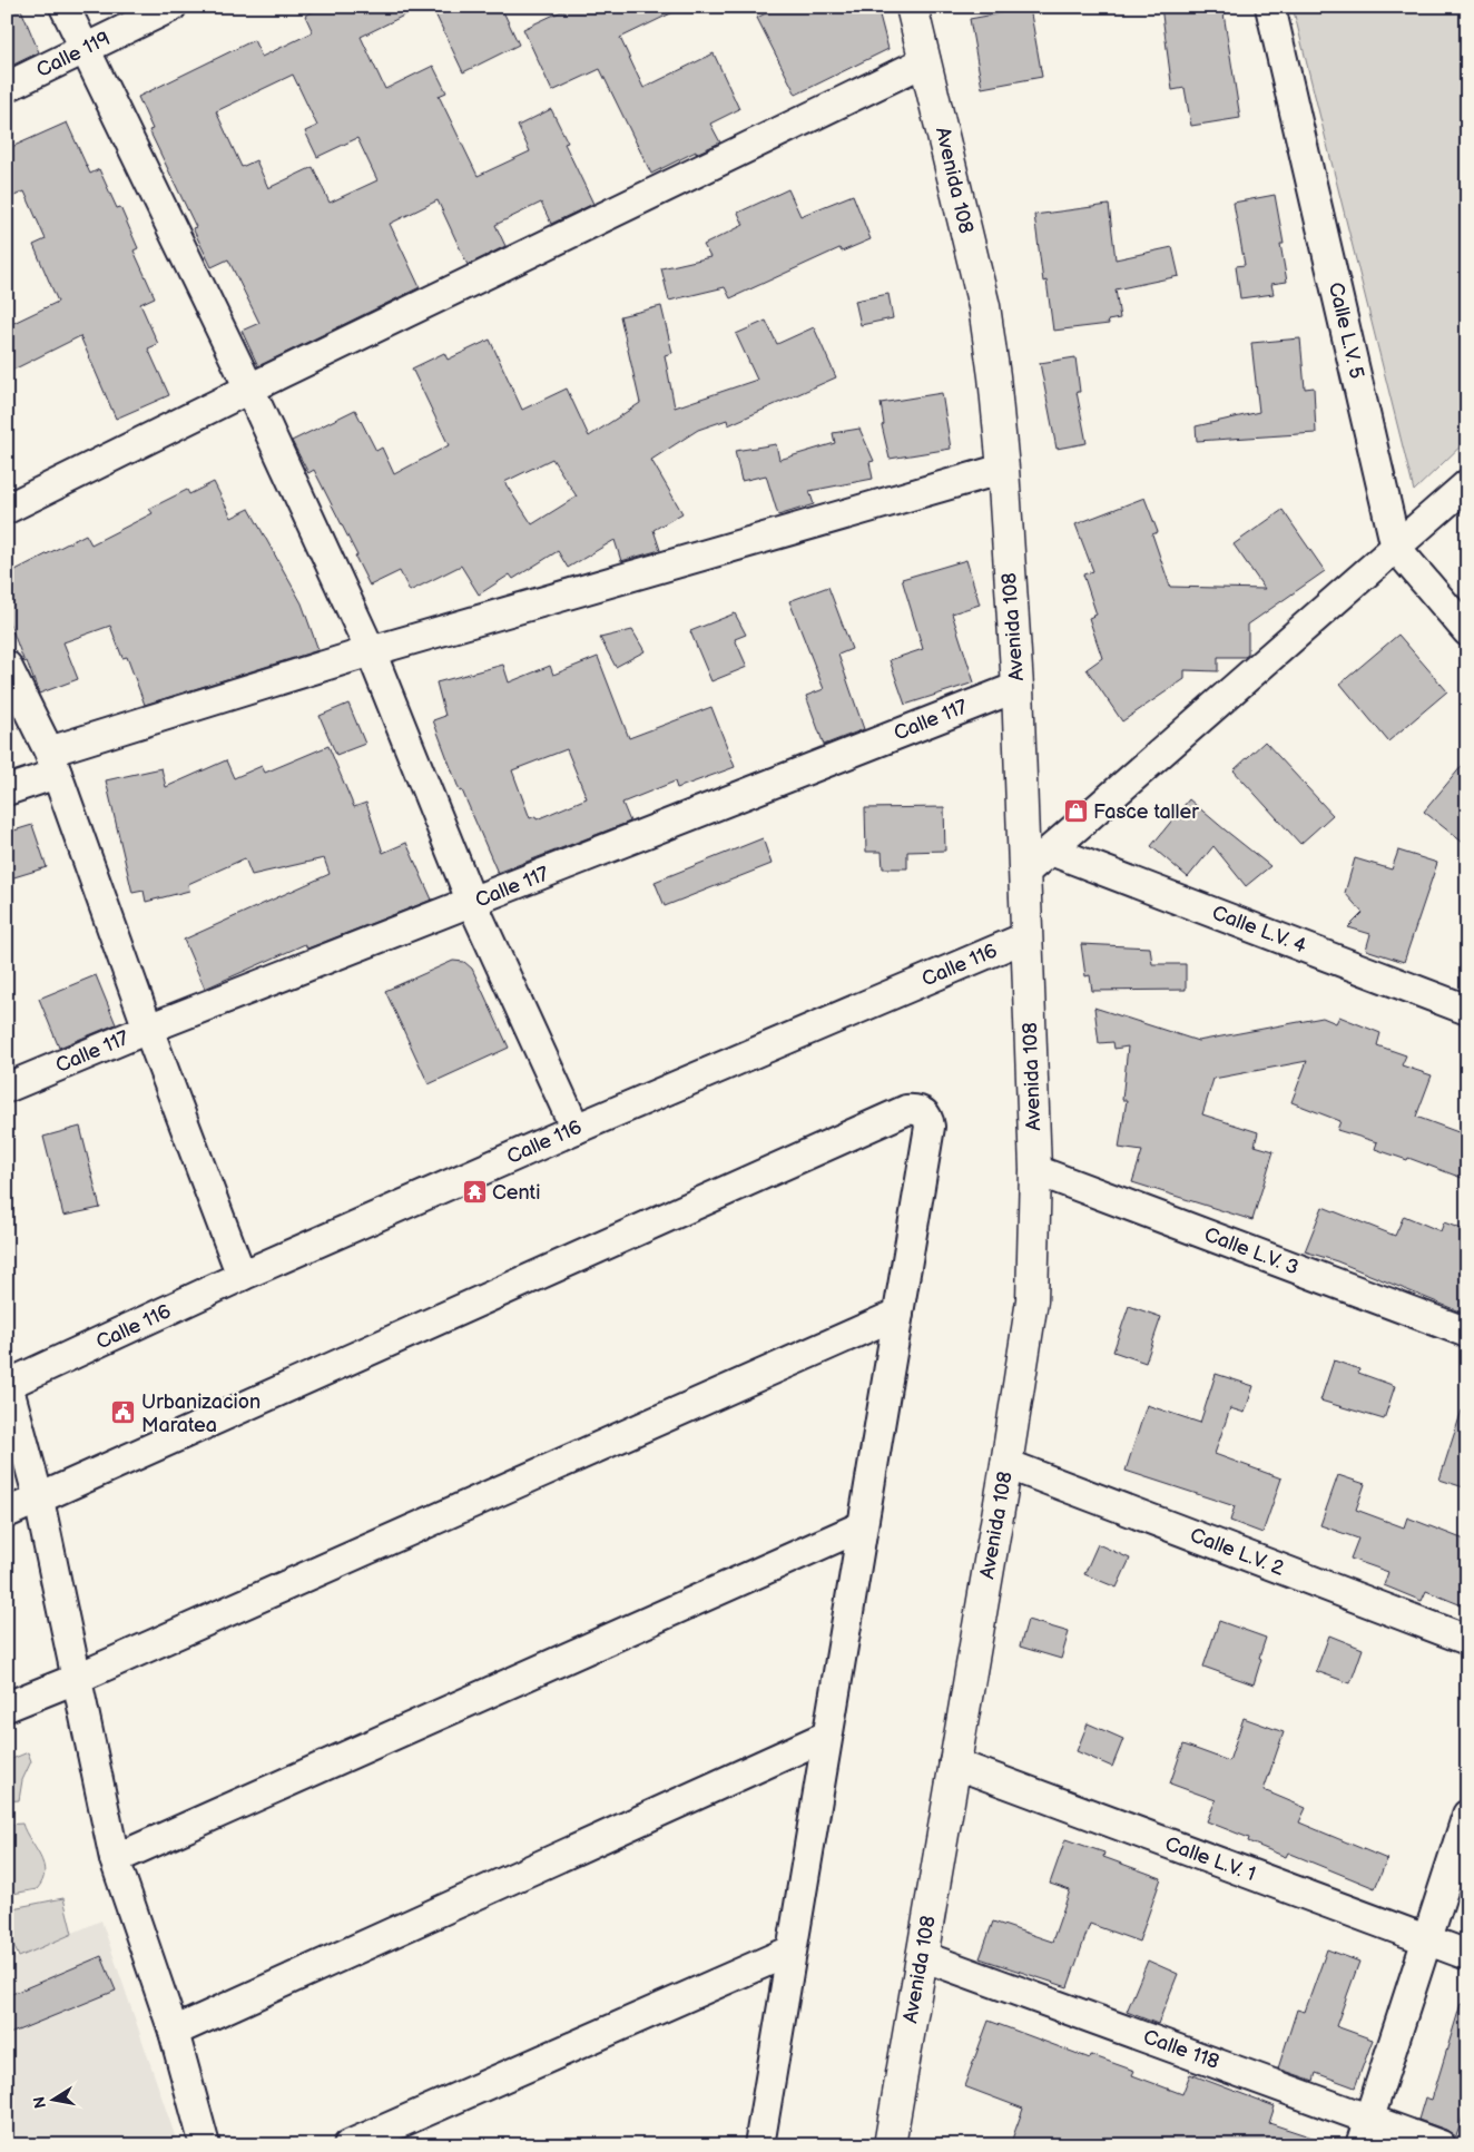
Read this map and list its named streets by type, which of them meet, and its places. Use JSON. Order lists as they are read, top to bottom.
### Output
{
  "streets": {
    "street": [
      "Calle 119",
      "Avenida 108",
      "Calle L.V. 5",
      "Calle 117",
      "Calle L.V. 4",
      "Calle 116",
      "Calle L.V. 3",
      "Calle L.V. 2",
      "Calle L.V. 1",
      "Calle 118"
    ]
  },
  "crossings": [
    ["Avenida 108", "Calle 117"],
    ["Avenida 108", "Calle 116"],
    ["Avenida 108", "Calle L.V. 3"],
    ["Avenida 108", "Calle L.V. 2"],
    ["Avenida 108", "Calle L.V. 1"],
    ["Avenida 108", "Calle 118"]
  ],
  "places": {
    "shop": ["Fasce taller"],
    "temple": ["Centi"],
    "public building": ["Urbanizacion Maratea"]
  },
  "north": "left"
}
